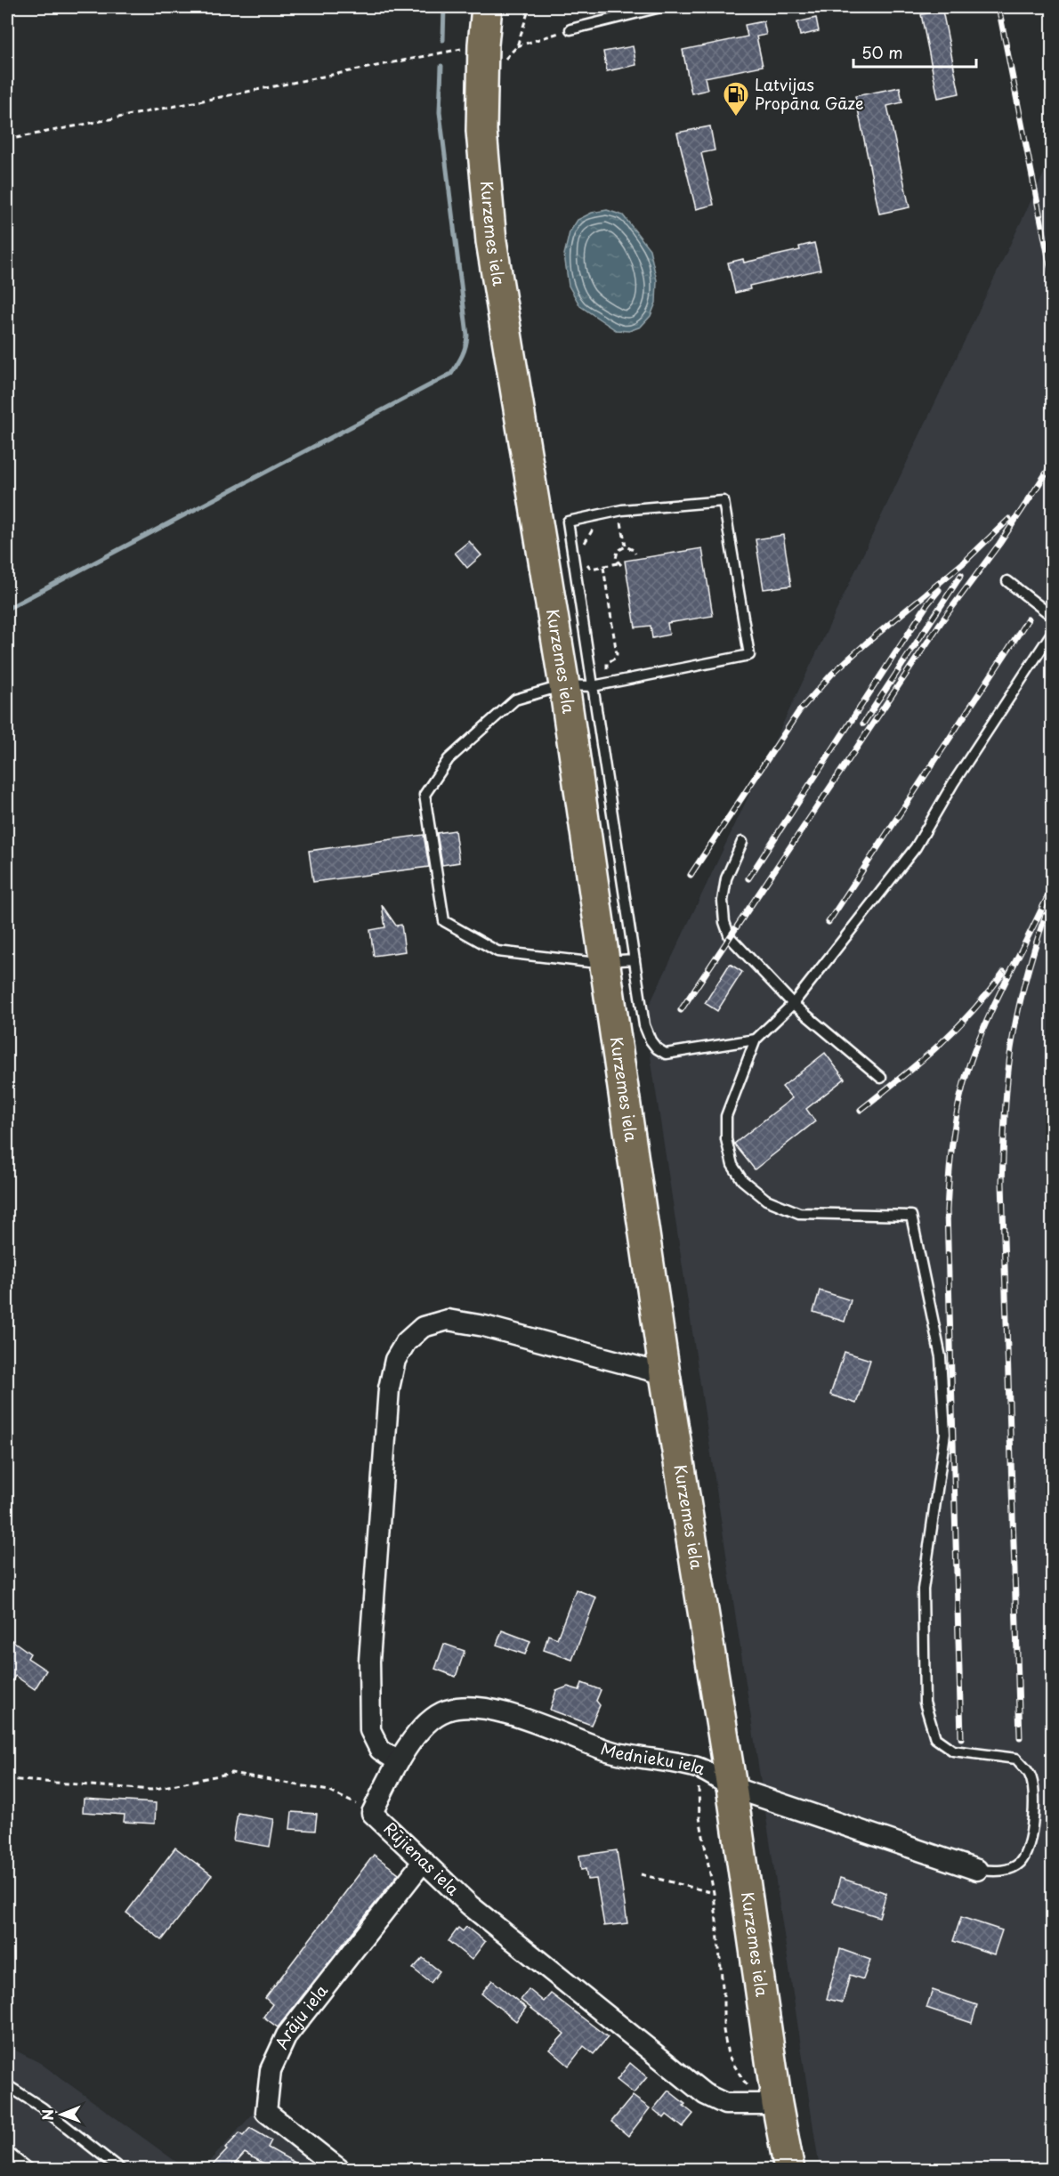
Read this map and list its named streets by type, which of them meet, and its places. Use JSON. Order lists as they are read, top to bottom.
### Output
{
  "streets": {
    "highway": ["Kurzemes iela"],
    "street": ["Mednieku iela", "Rūjienas iela", "Arāju iela"]
  },
  "crossings": [
    ["Kurzemes iela", "Mednieku iela"],
    ["Kurzemes iela", "Rūjienas iela"],
    ["Mednieku iela", "Rūjienas iela"],
    ["Rūjienas iela", "Arāju iela"]
  ],
  "places": {
    "fuel station": ["Latvijas Propāna Gāze"]
  },
  "scale_bar": "50 m",
  "north": "left"
}
